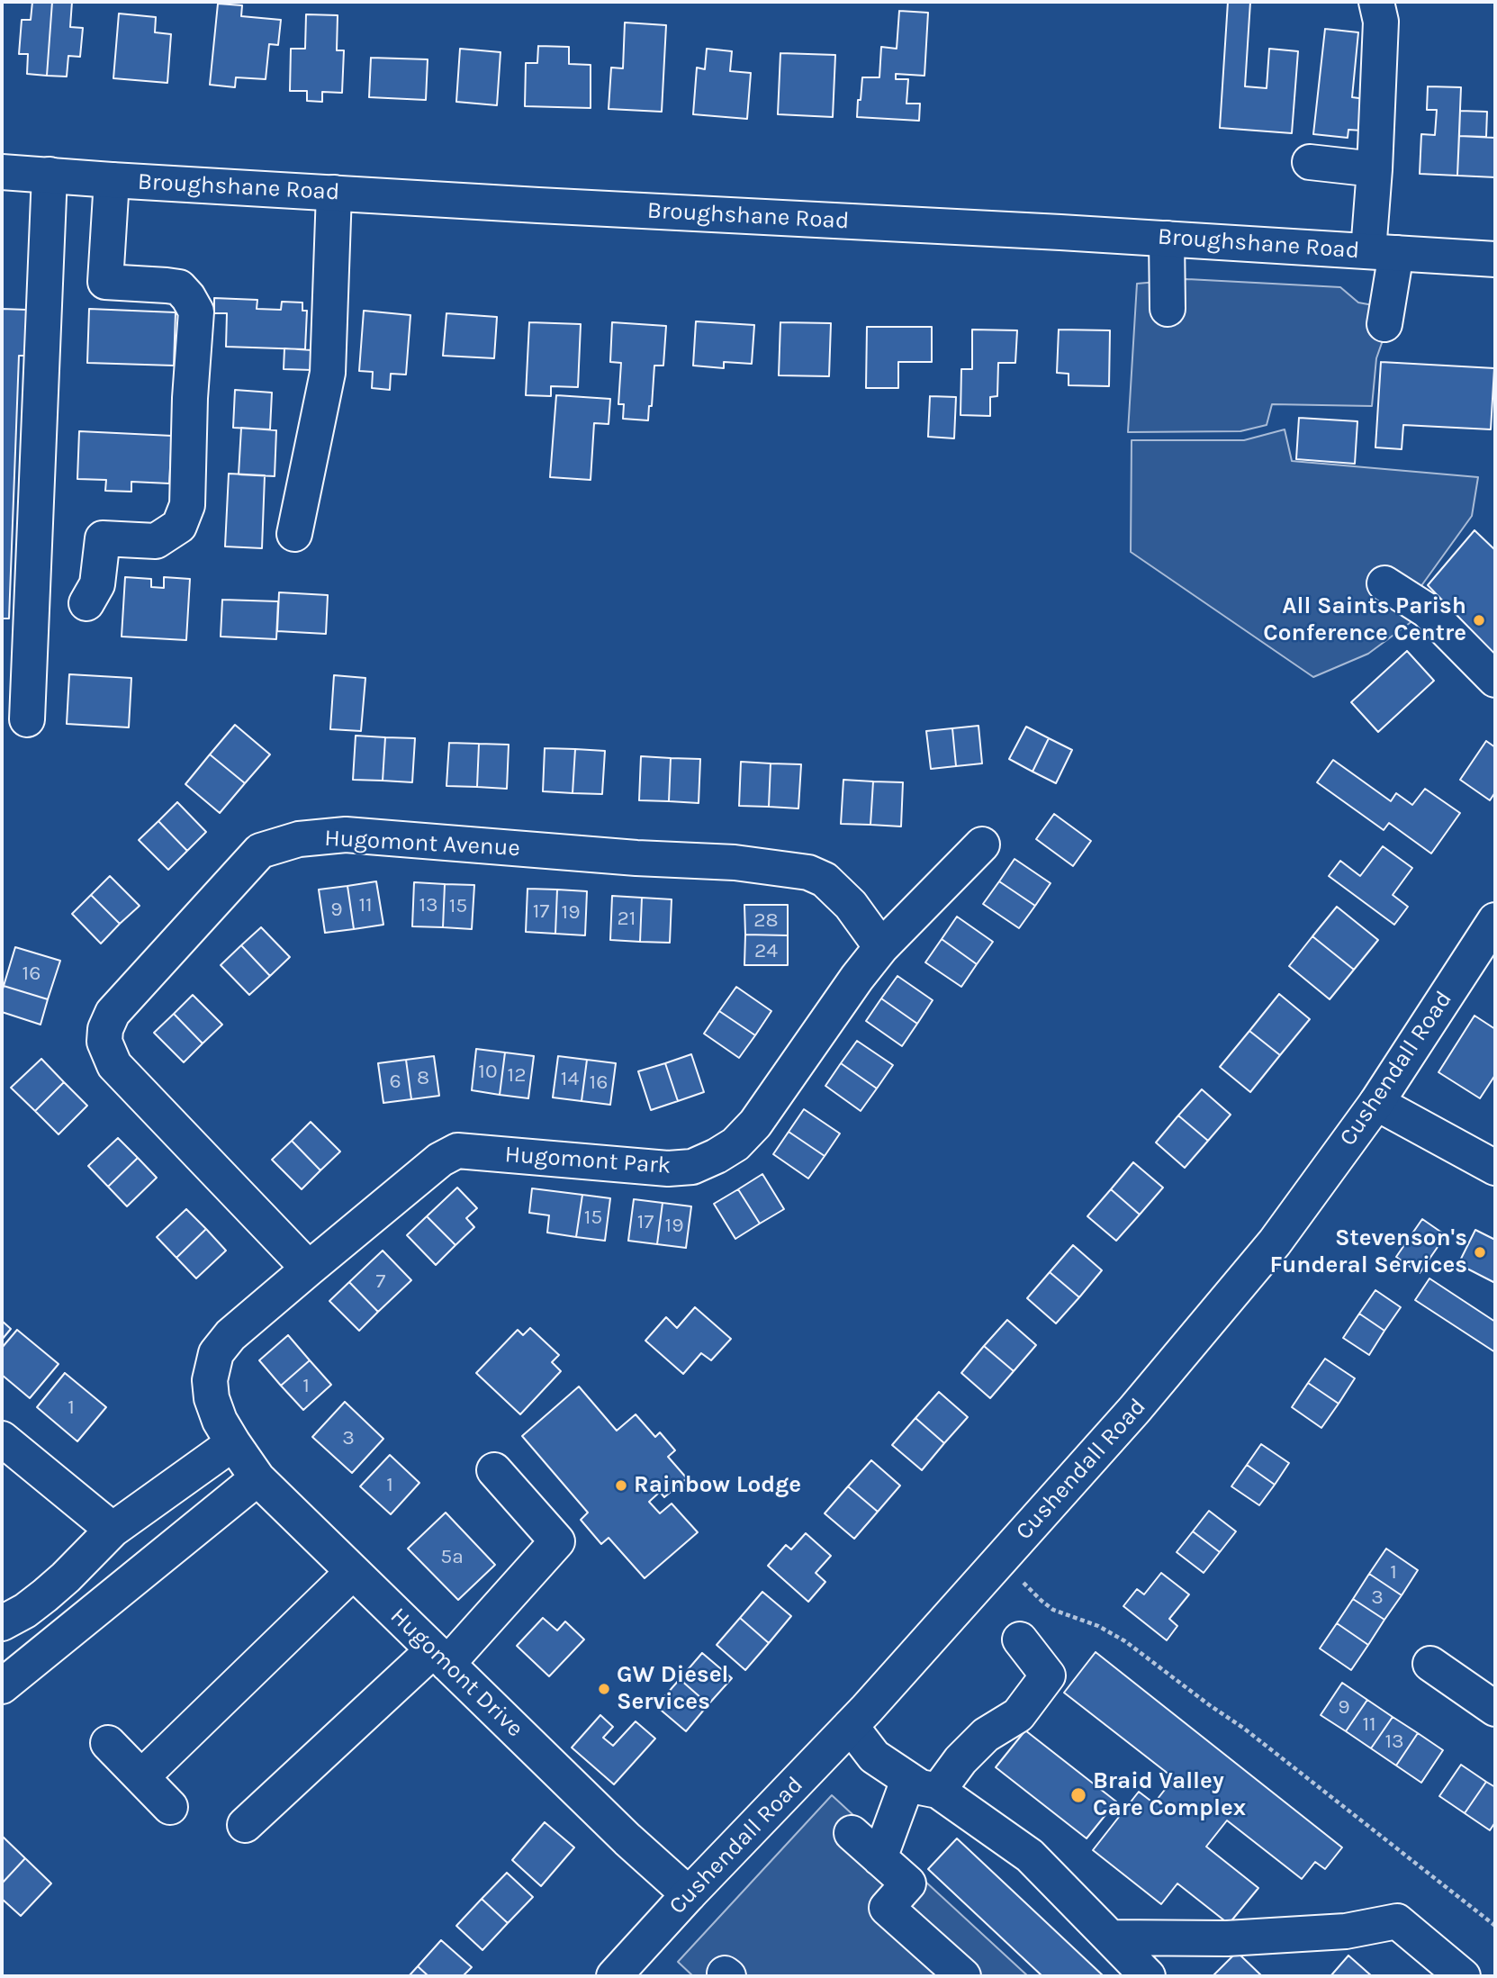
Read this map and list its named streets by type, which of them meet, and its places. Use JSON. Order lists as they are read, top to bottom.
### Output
{
  "streets": {
    "street": [
      "Broughshane Road",
      "Hugomont Avenue",
      "Cushendall Road",
      "Hugomont Park",
      "Hugomont Drive"
    ]
  },
  "crossings": [
    ["Hugomont Avenue", "Hugomont Park"],
    ["Cushendall Road", "Hugomont Drive"],
    ["Hugomont Park", "Hugomont Drive"]
  ],
  "places": [
    "All Saints Parish Conference Centre",
    "Stevenson's Funderal Services",
    "Rainbow Lodge",
    "GW Diesel Services",
    "Braid Valley Care Complex"
  ],
  "house_numbers": [
    "11",
    "13",
    "15",
    "9",
    "17",
    "19",
    "21",
    "28",
    "24",
    "16",
    "10",
    "12",
    "8",
    "14",
    "6",
    "16",
    "15",
    "17",
    "19",
    "7",
    "1",
    "1",
    "3",
    "1",
    "5a",
    "1",
    "3",
    "9",
    "11",
    "13"
  ]
}
